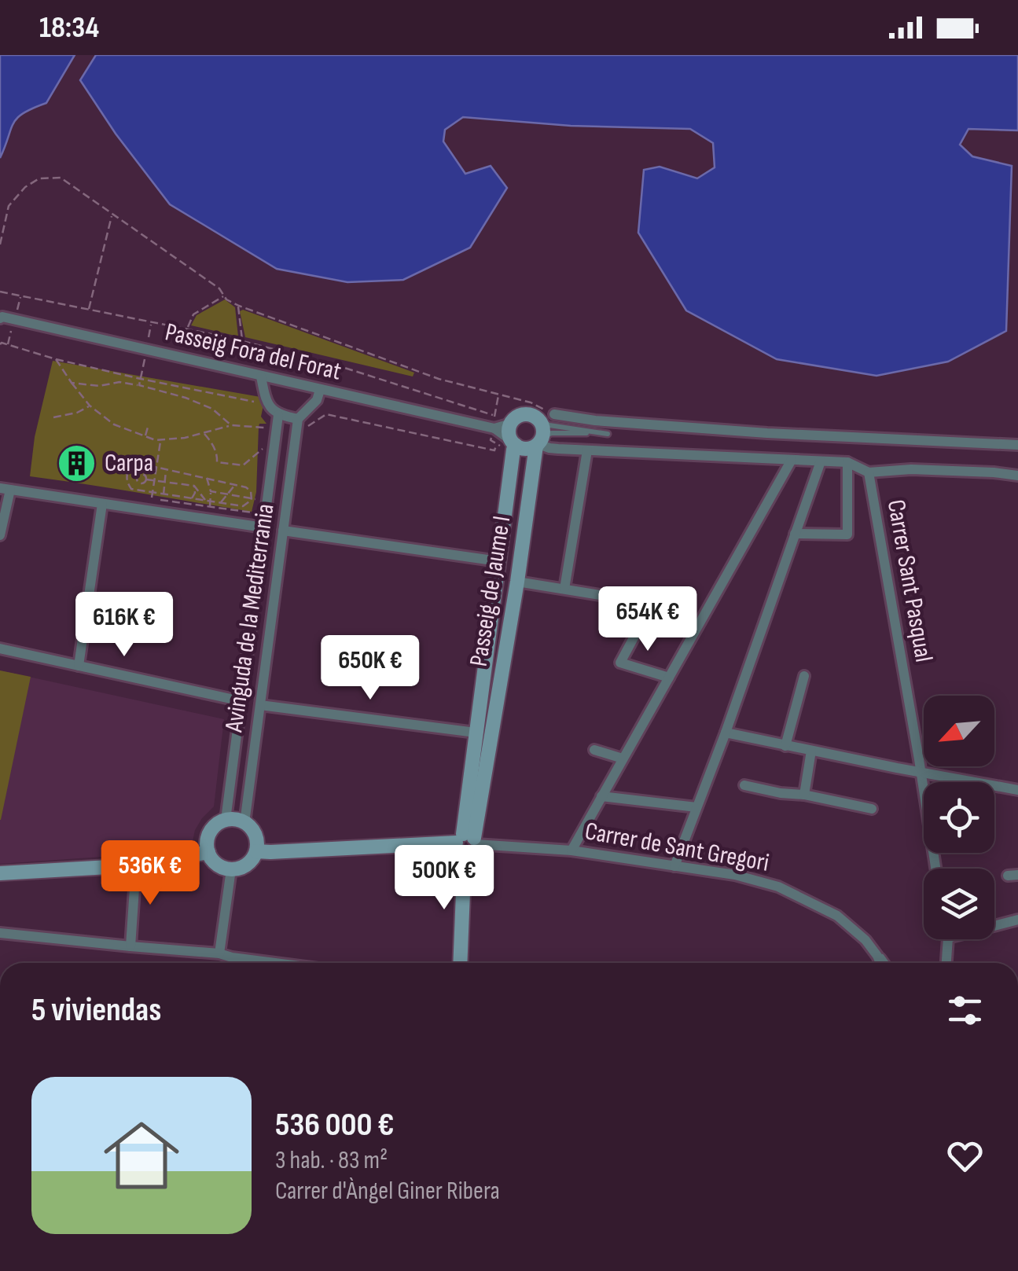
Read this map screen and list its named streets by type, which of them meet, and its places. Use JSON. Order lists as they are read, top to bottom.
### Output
{
  "streets": {
    "street": [
      "Passeig Fora del Forat",
      "Carrer Sant Pasqual",
      "Passeig de Jaume I",
      "Avinguda de la Mediterrania",
      "Carrer de Sant Gregori"
    ]
  },
  "crossings": [
    ["Passeig Fora del Forat", "Passeig de Jaume I"],
    ["Passeig Fora del Forat", "Avinguda de la Mediterrania"],
    ["Passeig de Jaume I", "Carrer de Sant Gregori"]
  ],
  "places": {
    "building": ["Carpa"]
  },
  "north": "bottom left",
  "page": {
    "status": "18:34",
    "price": [
      "654K €",
      "616K €",
      "650K €",
      "536K €",
      "500K €"
    ],
    "heading": "5 viviendas",
    "list": [
      {
        "name": "536 000 €",
        "note": "3 hab. · 83 m² · Carrer d'Àngel Giner Ribera"
      }
    ]
  }
}
